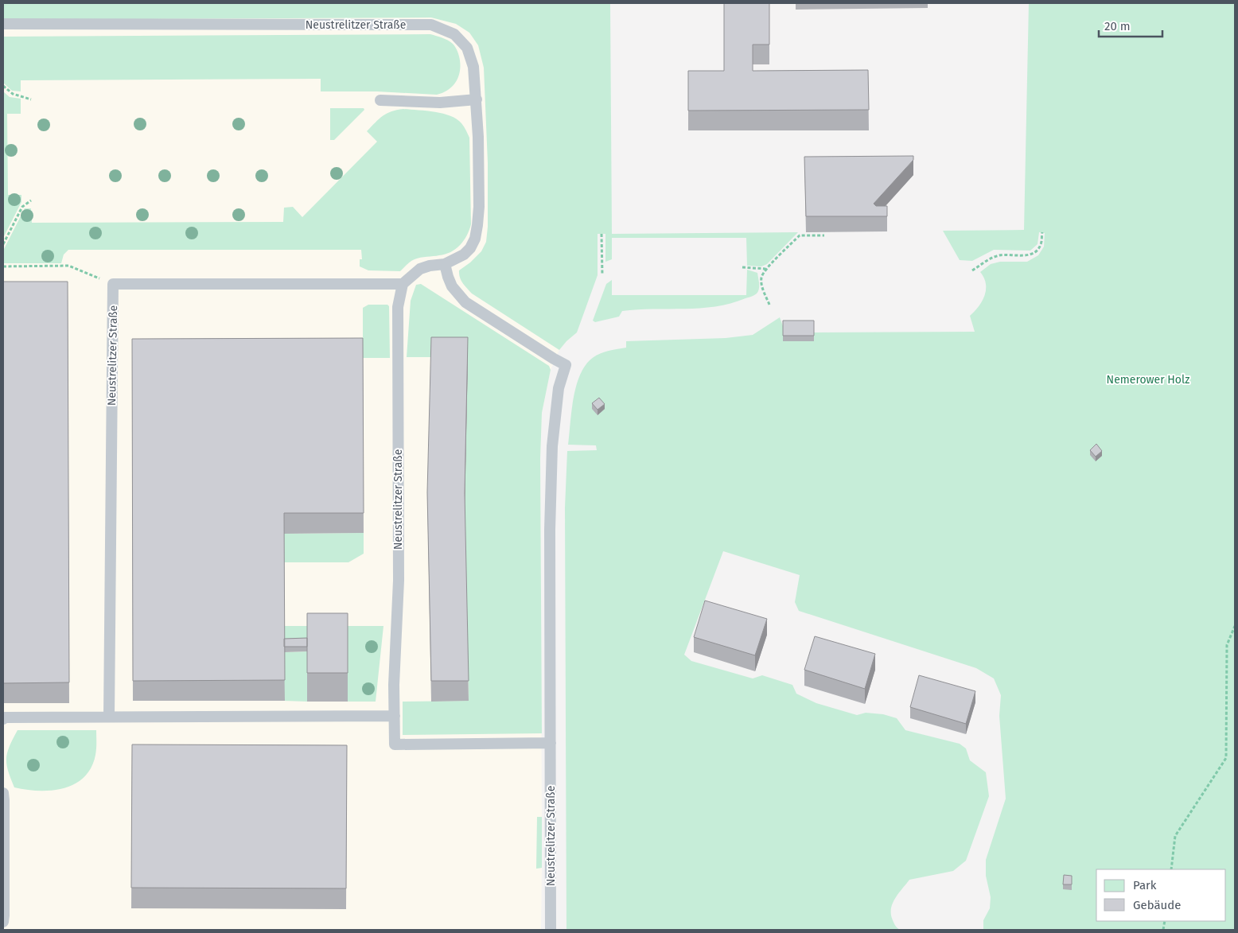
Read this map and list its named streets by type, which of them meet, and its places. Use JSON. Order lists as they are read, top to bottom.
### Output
{
  "streets": {
    "lane": ["Neustrelitzer Straße"]
  },
  "parks": ["Nemerower Holz"],
  "legend": ["Park", "Gebäude"],
  "scale_bar": "20 m"
}
